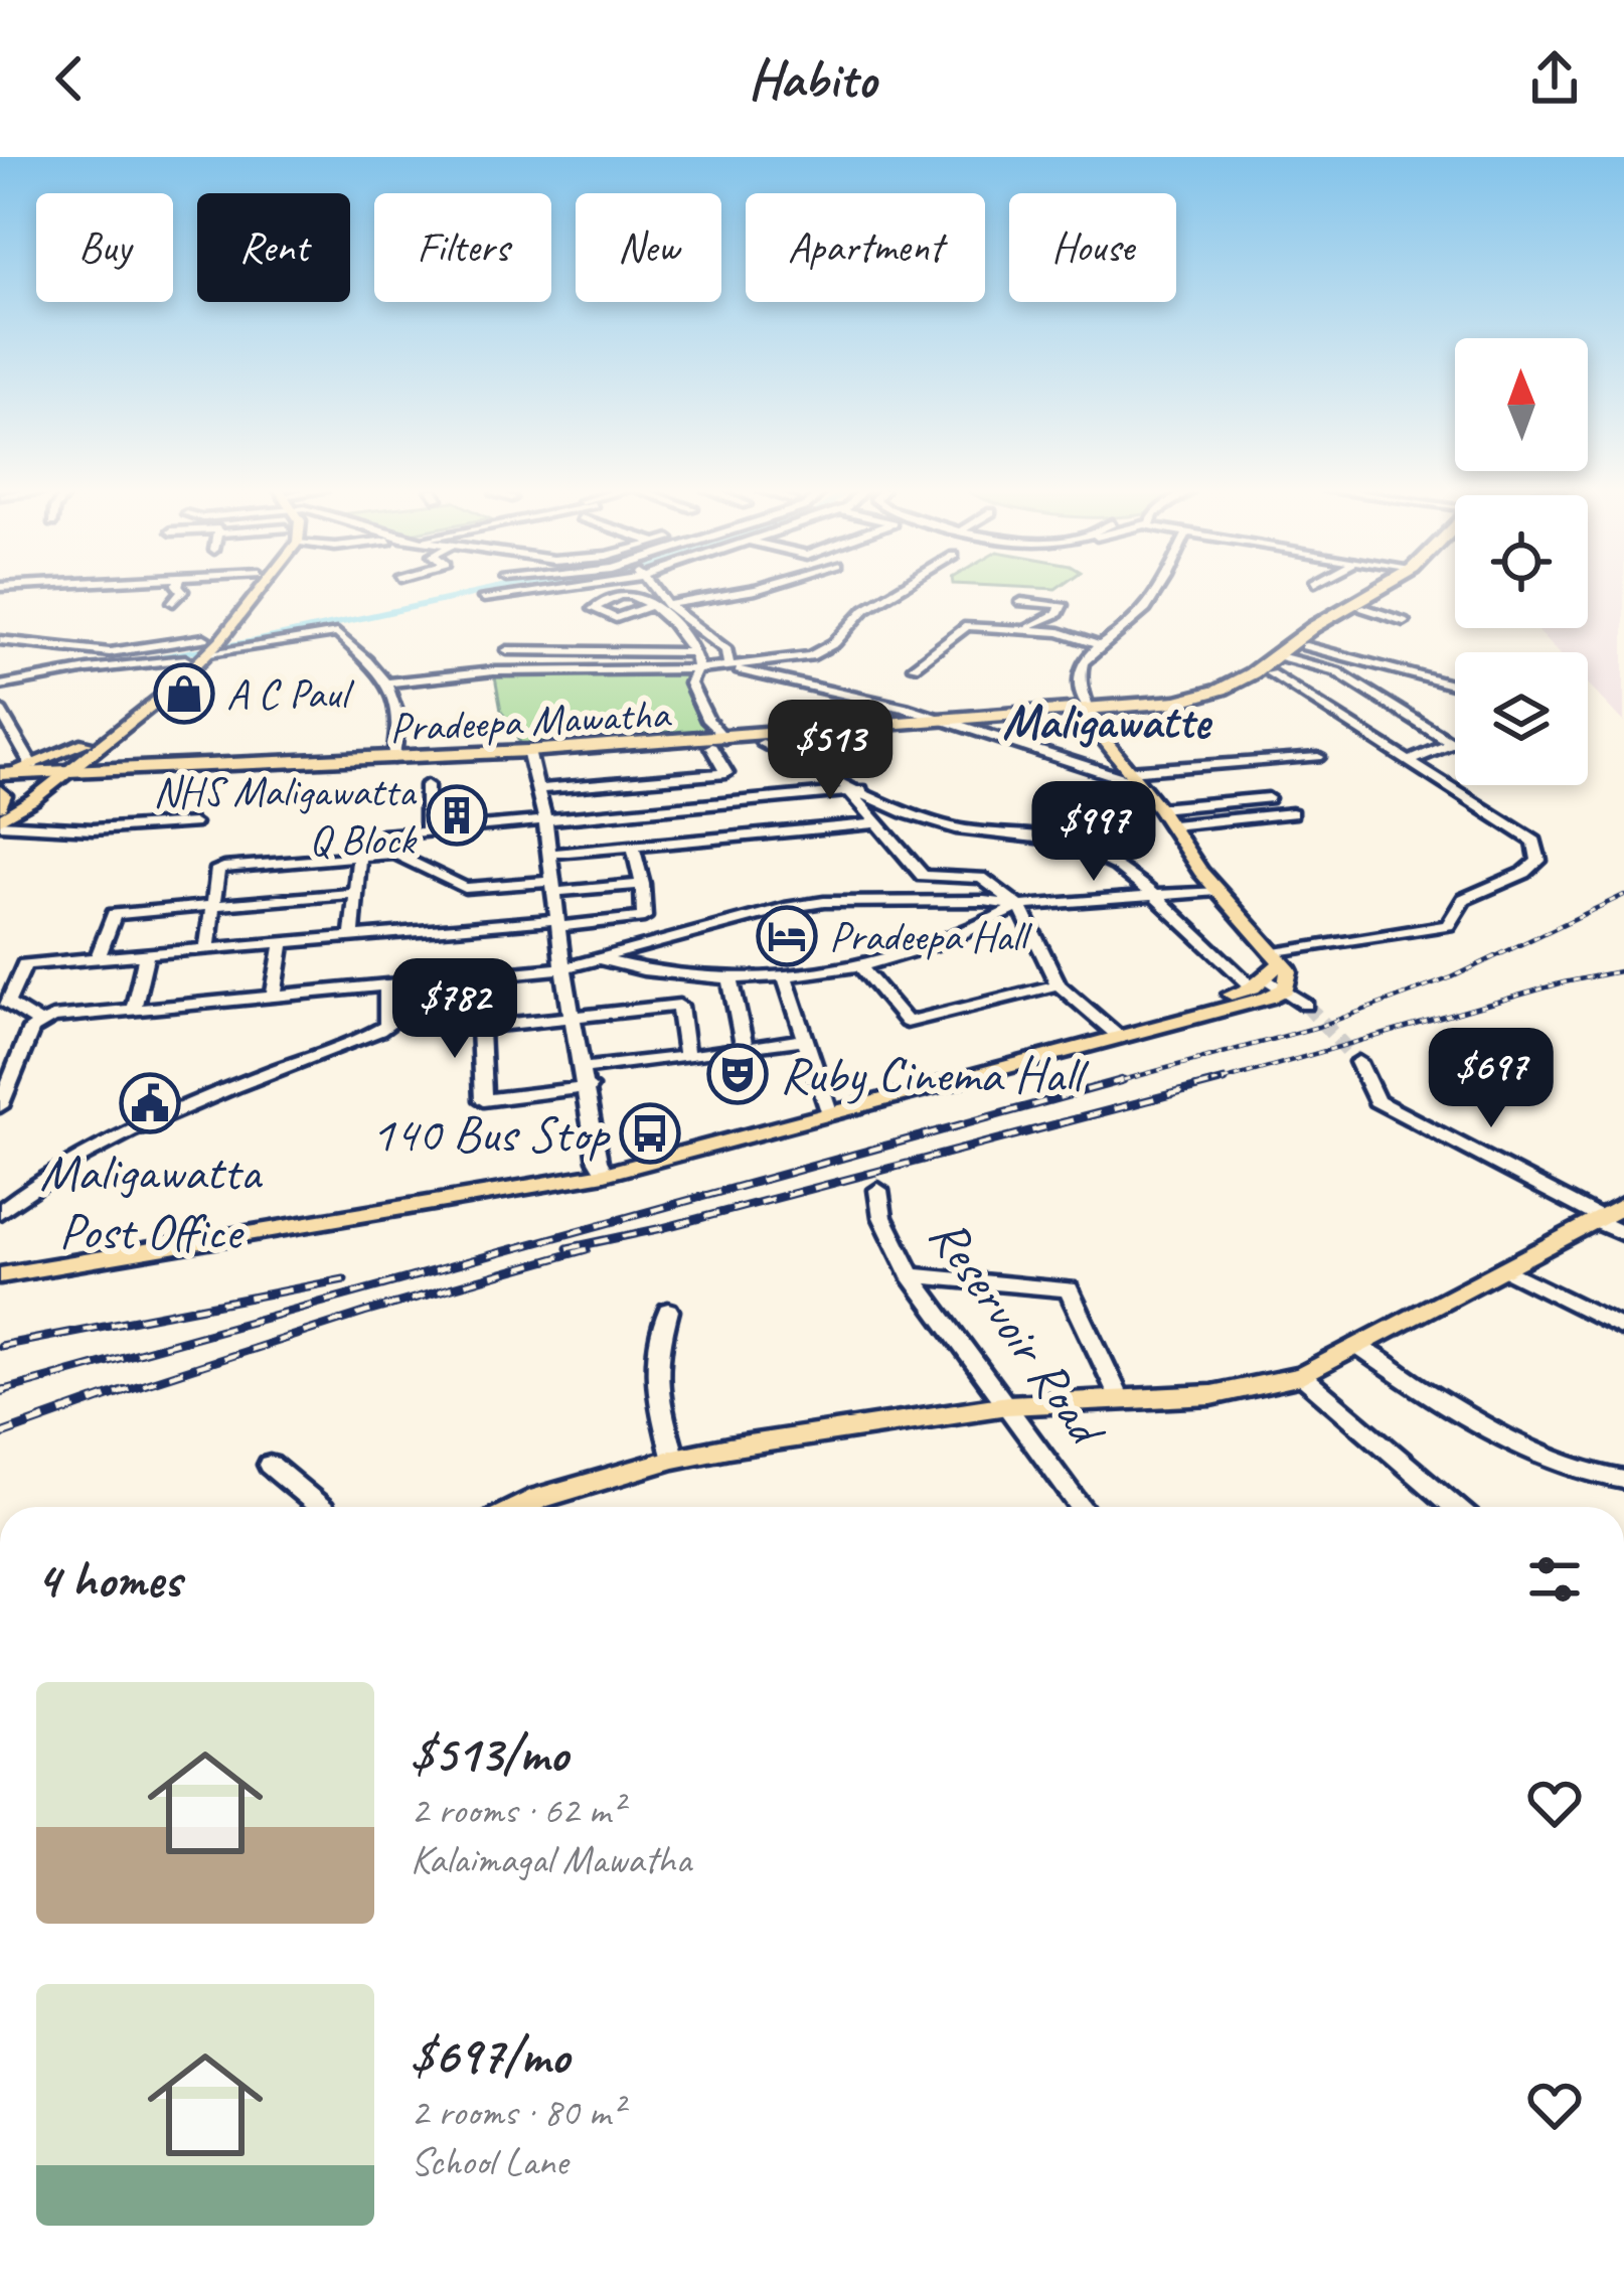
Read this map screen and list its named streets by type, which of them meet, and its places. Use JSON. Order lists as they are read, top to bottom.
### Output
{
  "streets": {
    "highway": ["Pradeepa Mawatha"],
    "street": ["Reservoir Road"]
  },
  "districts": ["Maligawatte"],
  "places": {
    "shop": ["A C Paul"],
    "building": ["NHS Maligawatta Q Block"],
    "hotel": ["Pradeepa Hall"],
    "theatre": ["Ruby Cinema Hall"],
    "public building": ["Maligawatta Post Office"],
    "bus stop": ["140 Bus Stop"]
  },
  "north": "top",
  "page": {
    "header": "Habito",
    "chip": [
      "Buy",
      "Rent",
      "Filters",
      "New",
      "Apartment",
      "House"
    ],
    "price": [
      "$513",
      "$997",
      "$782",
      "$697"
    ],
    "heading": "4 homes",
    "list": [
      {
        "name": "$513/mo",
        "note": "2 rooms · 62 m² · Kalaimagal Mawatha"
      },
      {
        "name": "$697/mo",
        "note": "2 rooms · 80 m² · School Lane"
      }
    ]
  }
}
